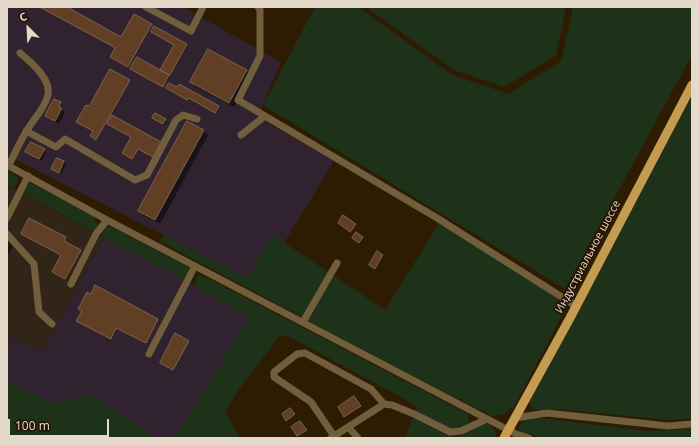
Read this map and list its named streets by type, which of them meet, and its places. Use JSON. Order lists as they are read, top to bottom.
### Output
{
  "streets": {
    "main road": ["Индустриальное шоссе"]
  },
  "scale_bar": "100 m",
  "north": "top left"
}
